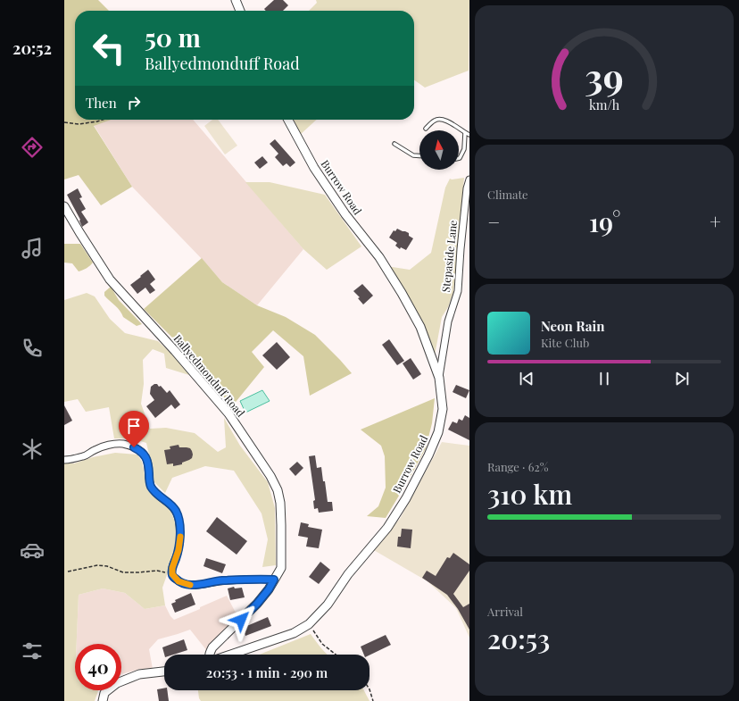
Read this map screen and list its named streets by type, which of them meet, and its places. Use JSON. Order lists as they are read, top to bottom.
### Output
{
  "streets": {
    "street": ["Burrow Road", "Stepaside Lane", "Ballyedmonduff Road"]
  },
  "crossings": [
    ["Burrow Road", "Stepaside Lane"]
  ],
  "north": "top",
  "page": {
    "tabs": "20:52",
    "turn": ["50 m", "Ballyedmonduff Road"],
    "then": "Then",
    "tile": [
      "Climate",
      ["Range · 62%", "310 km"],
      ["Arrival", "20:53"]
    ],
    "heat": ["−", "19°", "+"],
    "song": ["Neon Rain", "Kite Club"],
    "limit": "40",
    "trip": "20:53 · 1 min · 290 m",
    "gauge": ["39", "km/h"]
  }
}
